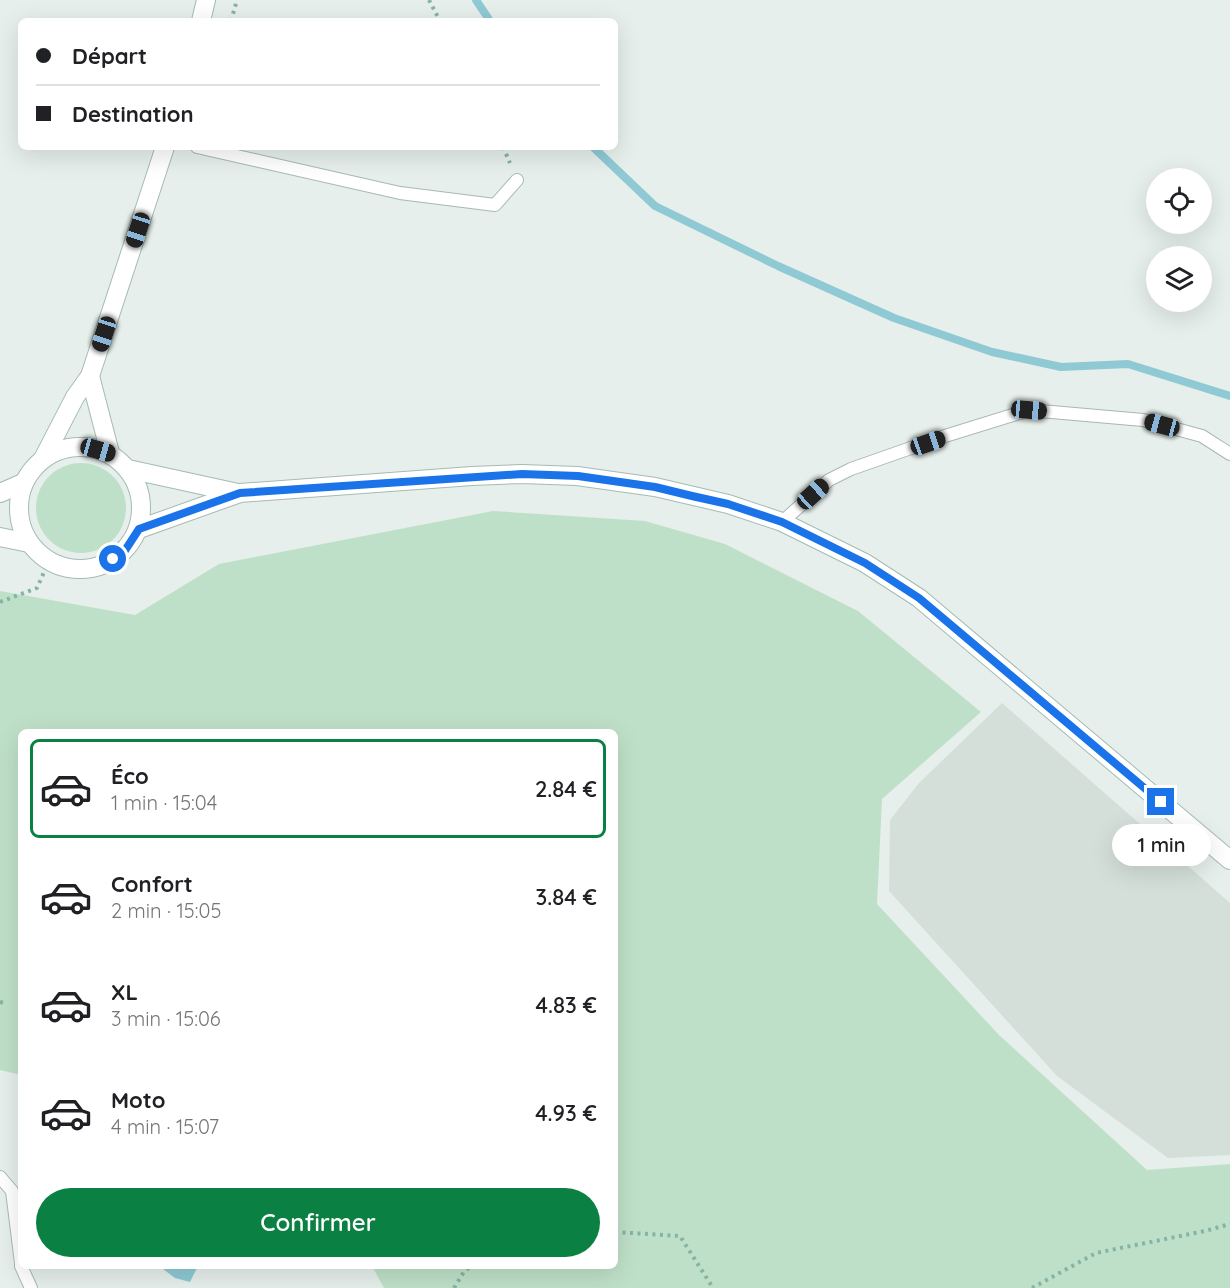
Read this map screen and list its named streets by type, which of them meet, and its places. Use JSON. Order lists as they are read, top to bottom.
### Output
{
  "page": {
    "banner": ["Départ", "Destination"],
    "list": [
      {
        "name": "Éco",
        "note": "1 min · 15:04",
        "value": "2.84 €"
      },
      {
        "name": "Confort",
        "note": "2 min · 15:05",
        "value": "3.84 €"
      },
      {
        "name": "XL",
        "note": "3 min · 15:06",
        "value": "4.83 €"
      },
      {
        "name": "Moto",
        "note": "4 min · 15:07",
        "value": "4.93 €"
      }
    ],
    "bubble": "1 min",
    "buttons": "Confirmer"
  }
}
